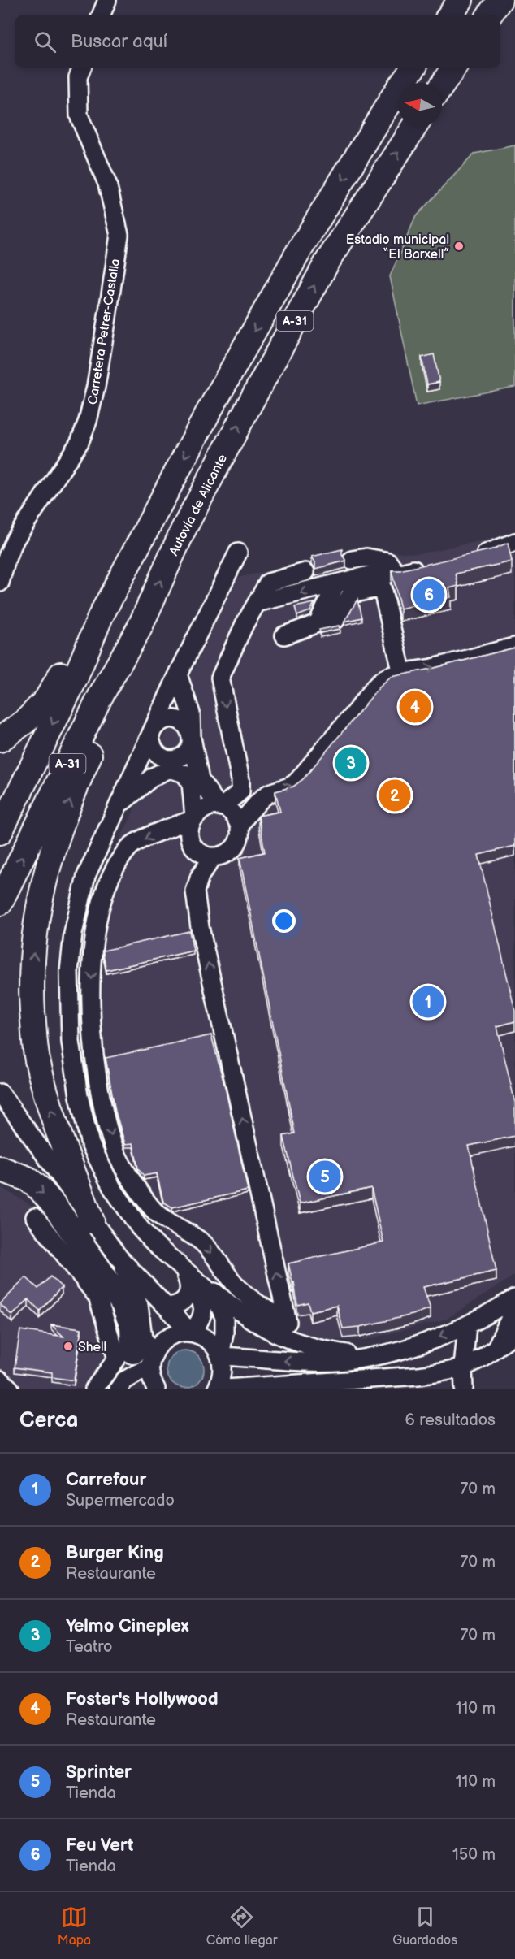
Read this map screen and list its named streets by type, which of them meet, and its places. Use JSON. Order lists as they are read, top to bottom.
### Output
{
  "streets": {
    "highway": ["A-31", "Autovía de Alicante"],
    "street": ["Carretera Petrer-Castalla"]
  },
  "places": ["Estadio municipal “El Barxell”", "Shell"],
  "north": "left",
  "page": {
    "search": "Buscar aquí",
    "pins": [
      "6",
      "4",
      "3",
      "2",
      "1",
      "5"
    ],
    "heading": ["Cerca", "6 resultados"],
    "list": [
      {
        "mark": "1",
        "name": "Carrefour",
        "note": "Supermercado",
        "value": "70 m"
      },
      {
        "mark": "2",
        "name": "Burger King",
        "note": "Restaurante",
        "value": "70 m"
      },
      {
        "mark": "3",
        "name": "Yelmo Cineplex",
        "note": "Teatro",
        "value": "70 m"
      },
      {
        "mark": "4",
        "name": "Foster's Hollywood",
        "note": "Restaurante",
        "value": "110 m"
      },
      {
        "mark": "5",
        "name": "Sprinter",
        "note": "Tienda",
        "value": "110 m"
      },
      {
        "mark": "6",
        "name": "Feu Vert",
        "note": "Tienda",
        "value": "150 m"
      }
    ],
    "nav": ["Mapa", "Cómo llegar", "Guardados"]
  }
}
